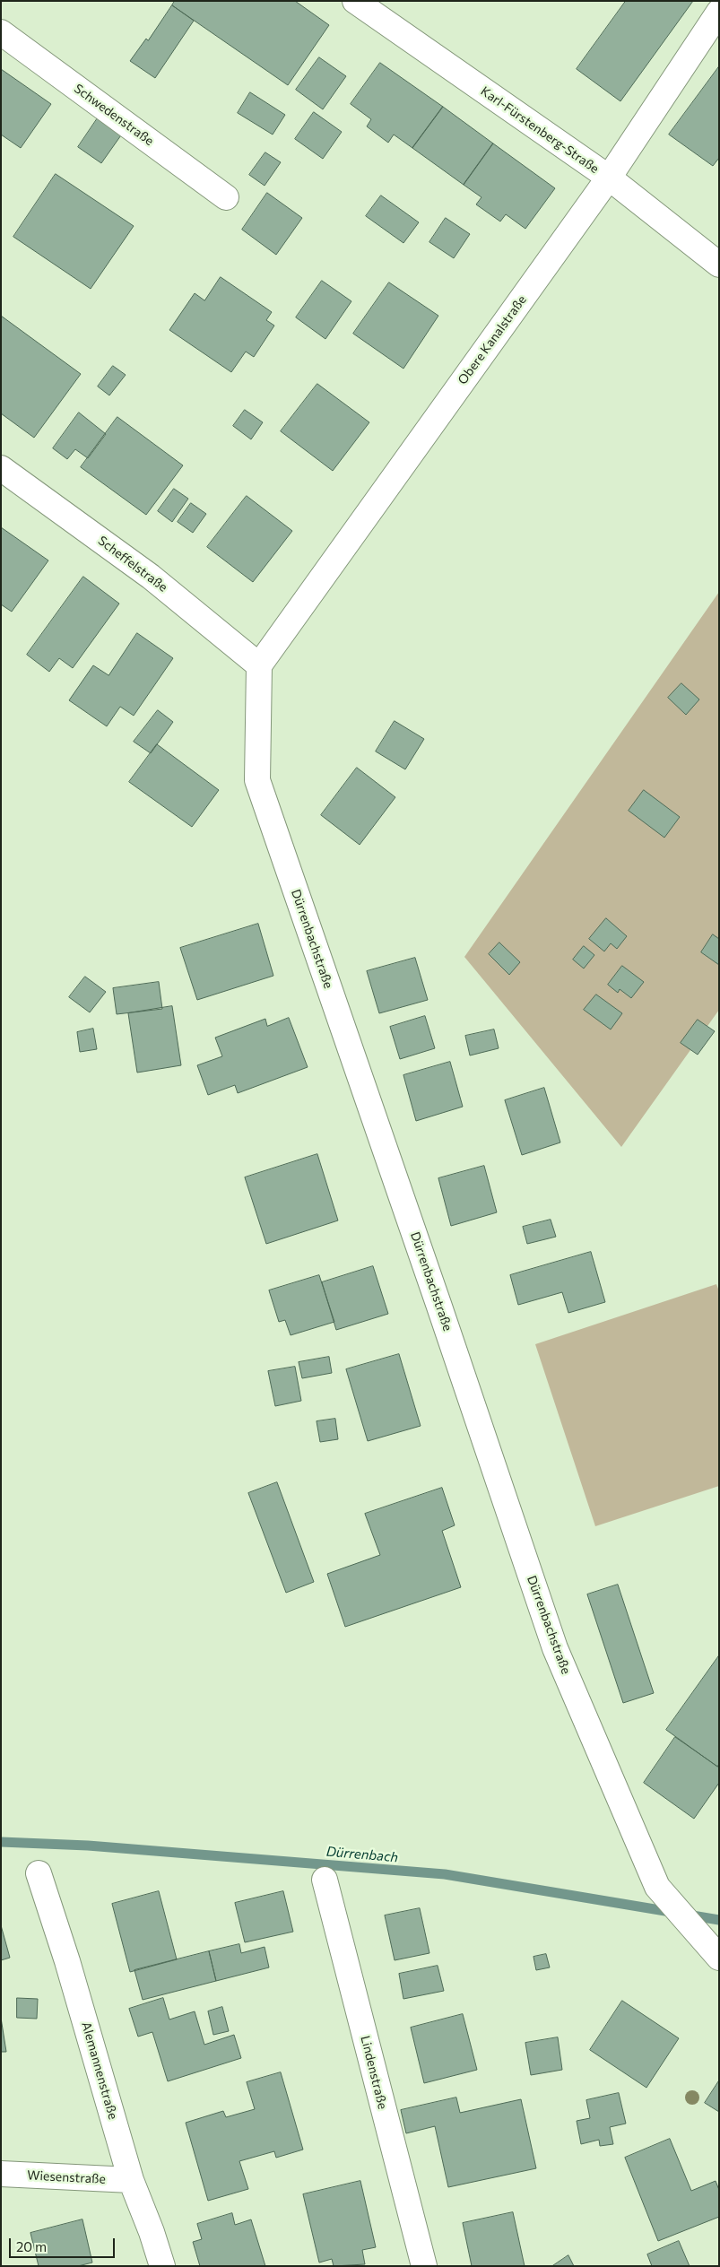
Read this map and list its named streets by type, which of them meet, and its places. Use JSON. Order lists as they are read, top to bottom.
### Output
{
  "streets": {
    "street": [
      "Schwedenstraße",
      "Karl-Fürstenberg-Straße",
      "Obere Kanalstraße",
      "Scheffelstraße",
      "Dürrenbachstraße",
      "Alemannenstraße",
      "Lindenstraße",
      "Wiesenstraße"
    ]
  },
  "crossings": [
    ["Karl-Fürstenberg-Straße", "Obere Kanalstraße"],
    ["Obere Kanalstraße", "Scheffelstraße"],
    ["Obere Kanalstraße", "Dürrenbachstraße"],
    ["Scheffelstraße", "Dürrenbachstraße"],
    ["Alemannenstraße", "Wiesenstraße"]
  ],
  "water": ["Dürrenbach"],
  "scale_bar": "20 m"
}
